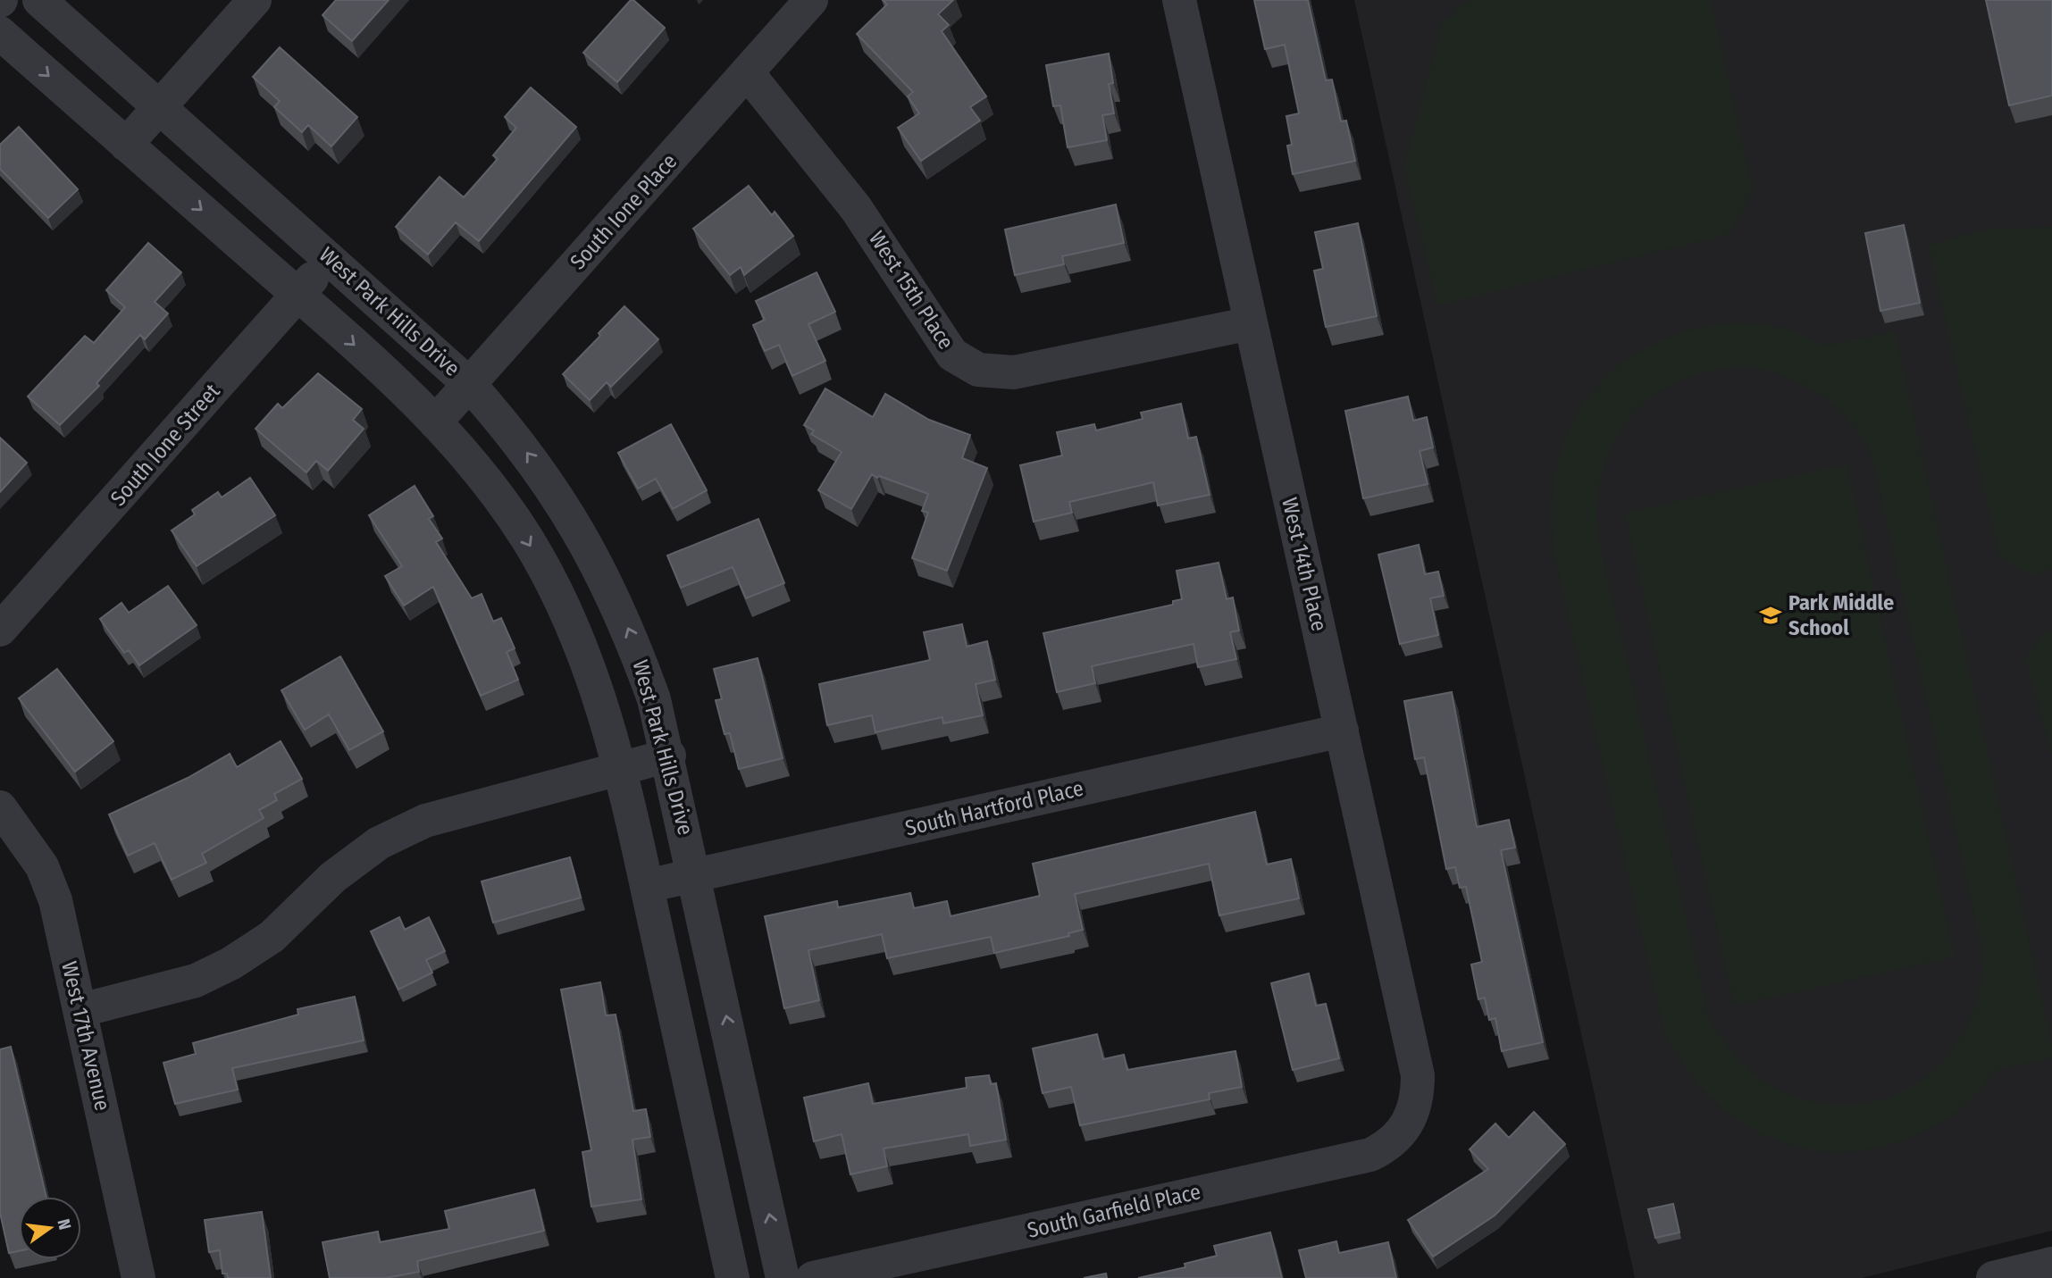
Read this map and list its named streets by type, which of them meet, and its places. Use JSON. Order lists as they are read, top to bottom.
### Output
{
  "streets": {
    "street": [
      "South Ione Place",
      "West 15th Place",
      "West Park Hills Drive",
      "South Ione Street",
      "West 14th Place",
      "South Hartford Place",
      "West 17th Avenue",
      "South Garfield Place"
    ]
  },
  "crossings": [
    ["South Ione Place", "West 15th Place"],
    ["South Ione Place", "West Park Hills Drive"],
    ["West 15th Place", "West 14th Place"],
    ["West Park Hills Drive", "South Ione Street"],
    ["West Park Hills Drive", "South Hartford Place"],
    ["West 14th Place", "South Hartford Place"],
    ["West 14th Place", "South Garfield Place"]
  ],
  "places": {
    "school or university": ["Park Middle School"]
  },
  "north": "right"
}
